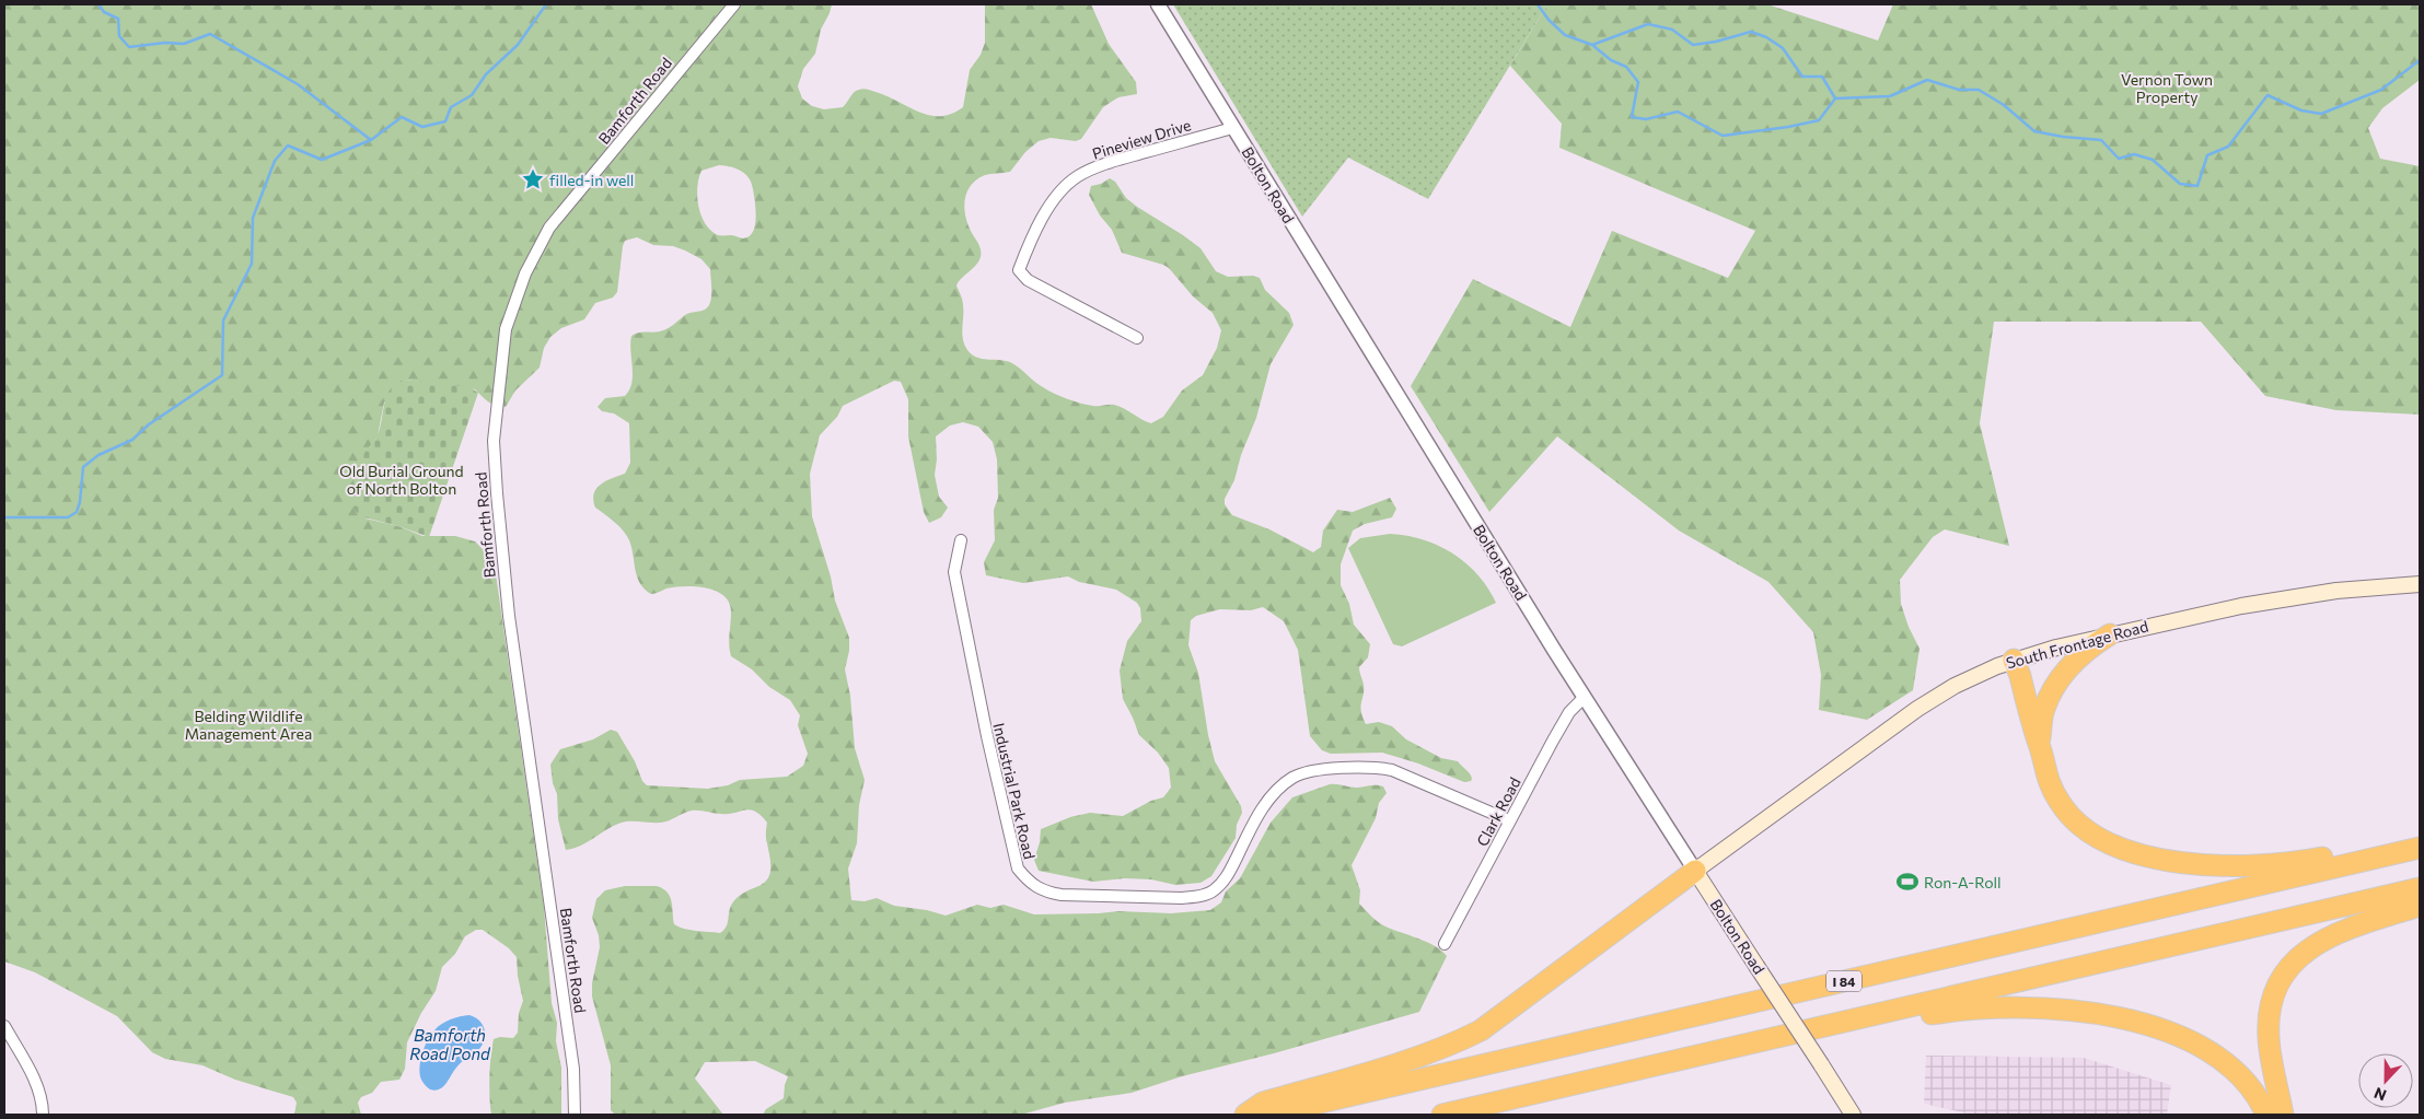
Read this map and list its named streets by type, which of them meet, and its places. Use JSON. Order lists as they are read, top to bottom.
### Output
{
  "streets": {
    "highway": ["I 84"],
    "main road": ["Bolton Road", "South Frontage Road"],
    "street": [
      "Bamforth Road",
      "Pineview Drive",
      "Industrial Park Road",
      "Clark Road"
    ]
  },
  "crossings": [
    ["Pineview Drive", "Bolton Road"],
    ["Bolton Road", "South Frontage Road"],
    ["Bolton Road", "Clark Road"],
    ["Industrial Park Road", "Clark Road"]
  ],
  "water": ["Bamforth Road Pond"],
  "parks": ["Vernon Town Property", "Old Burial Ground of North Bolton", "Belding Wildlife Management Area"],
  "places": {
    "place": ["filled-in well"],
    "sports": ["Ron-A-Roll"]
  },
  "north": "bottom"
}
